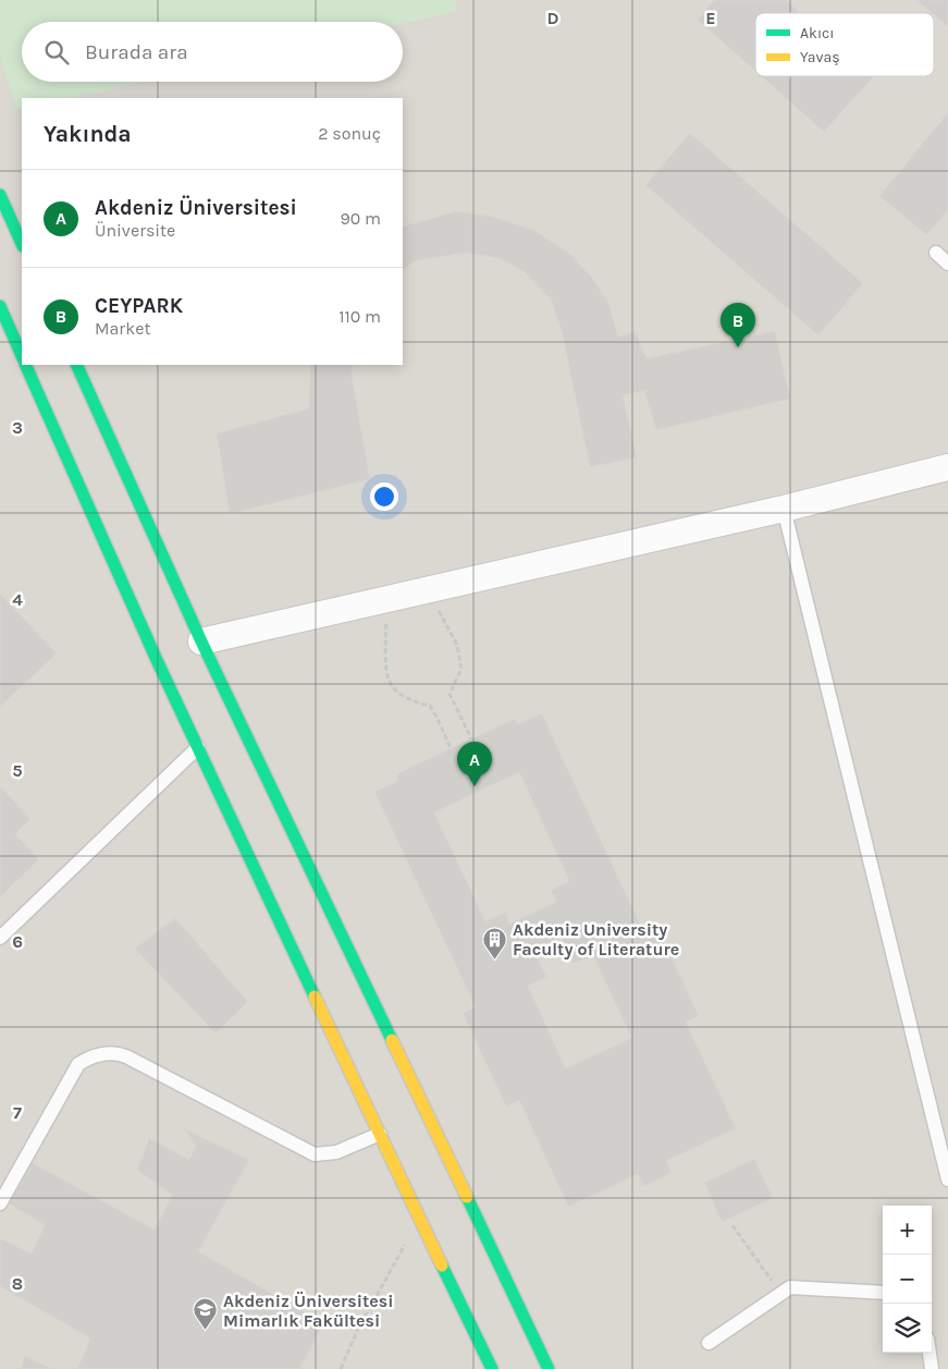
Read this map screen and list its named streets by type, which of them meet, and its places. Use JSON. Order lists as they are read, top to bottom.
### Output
{
  "places": {
    "building": ["Akdeniz University Faculty of Literature"],
    "school or university": ["Akdeniz Üniversitesi Mimarlık Fakültesi"]
  },
  "legend": ["Akıcı", "Yavaş"],
  "page": {
    "search": "Burada ara",
    "heading": ["Yakında", "2 sonuç"],
    "list": [
      {
        "mark": "A",
        "name": "Akdeniz Üniversitesi",
        "note": "Üniversite",
        "value": "90 m"
      },
      {
        "mark": "B",
        "name": "CEYPARK",
        "note": "Market",
        "value": "110 m"
      }
    ],
    "pins": ["B", "A"],
    "map_buttons": ["+", "−"]
  },
  "grid": {
    "columns": ["D", "E"],
    "rows": [
      "3",
      "4",
      "5",
      "6",
      "7",
      "8"
    ]
  }
}
